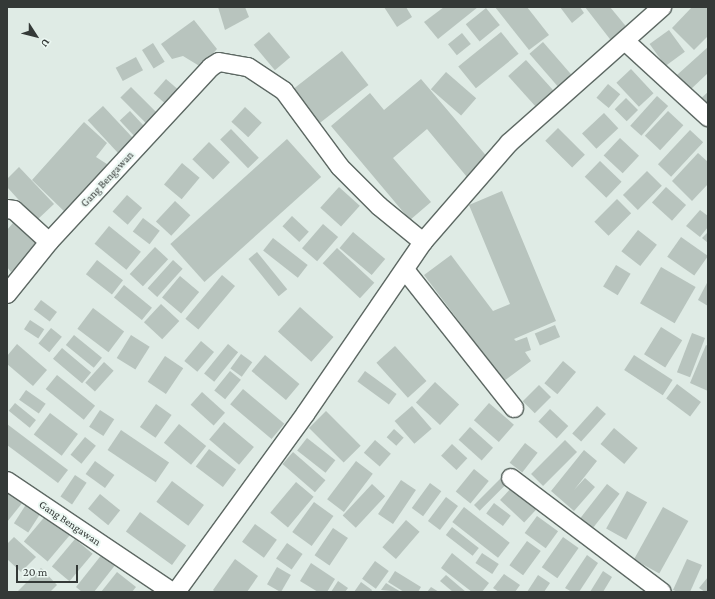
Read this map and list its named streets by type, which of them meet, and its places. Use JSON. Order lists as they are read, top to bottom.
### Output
{
  "streets": {
    "street": ["Gang Bengawan"]
  },
  "scale_bar": "20 m",
  "north": "bottom right"
}
